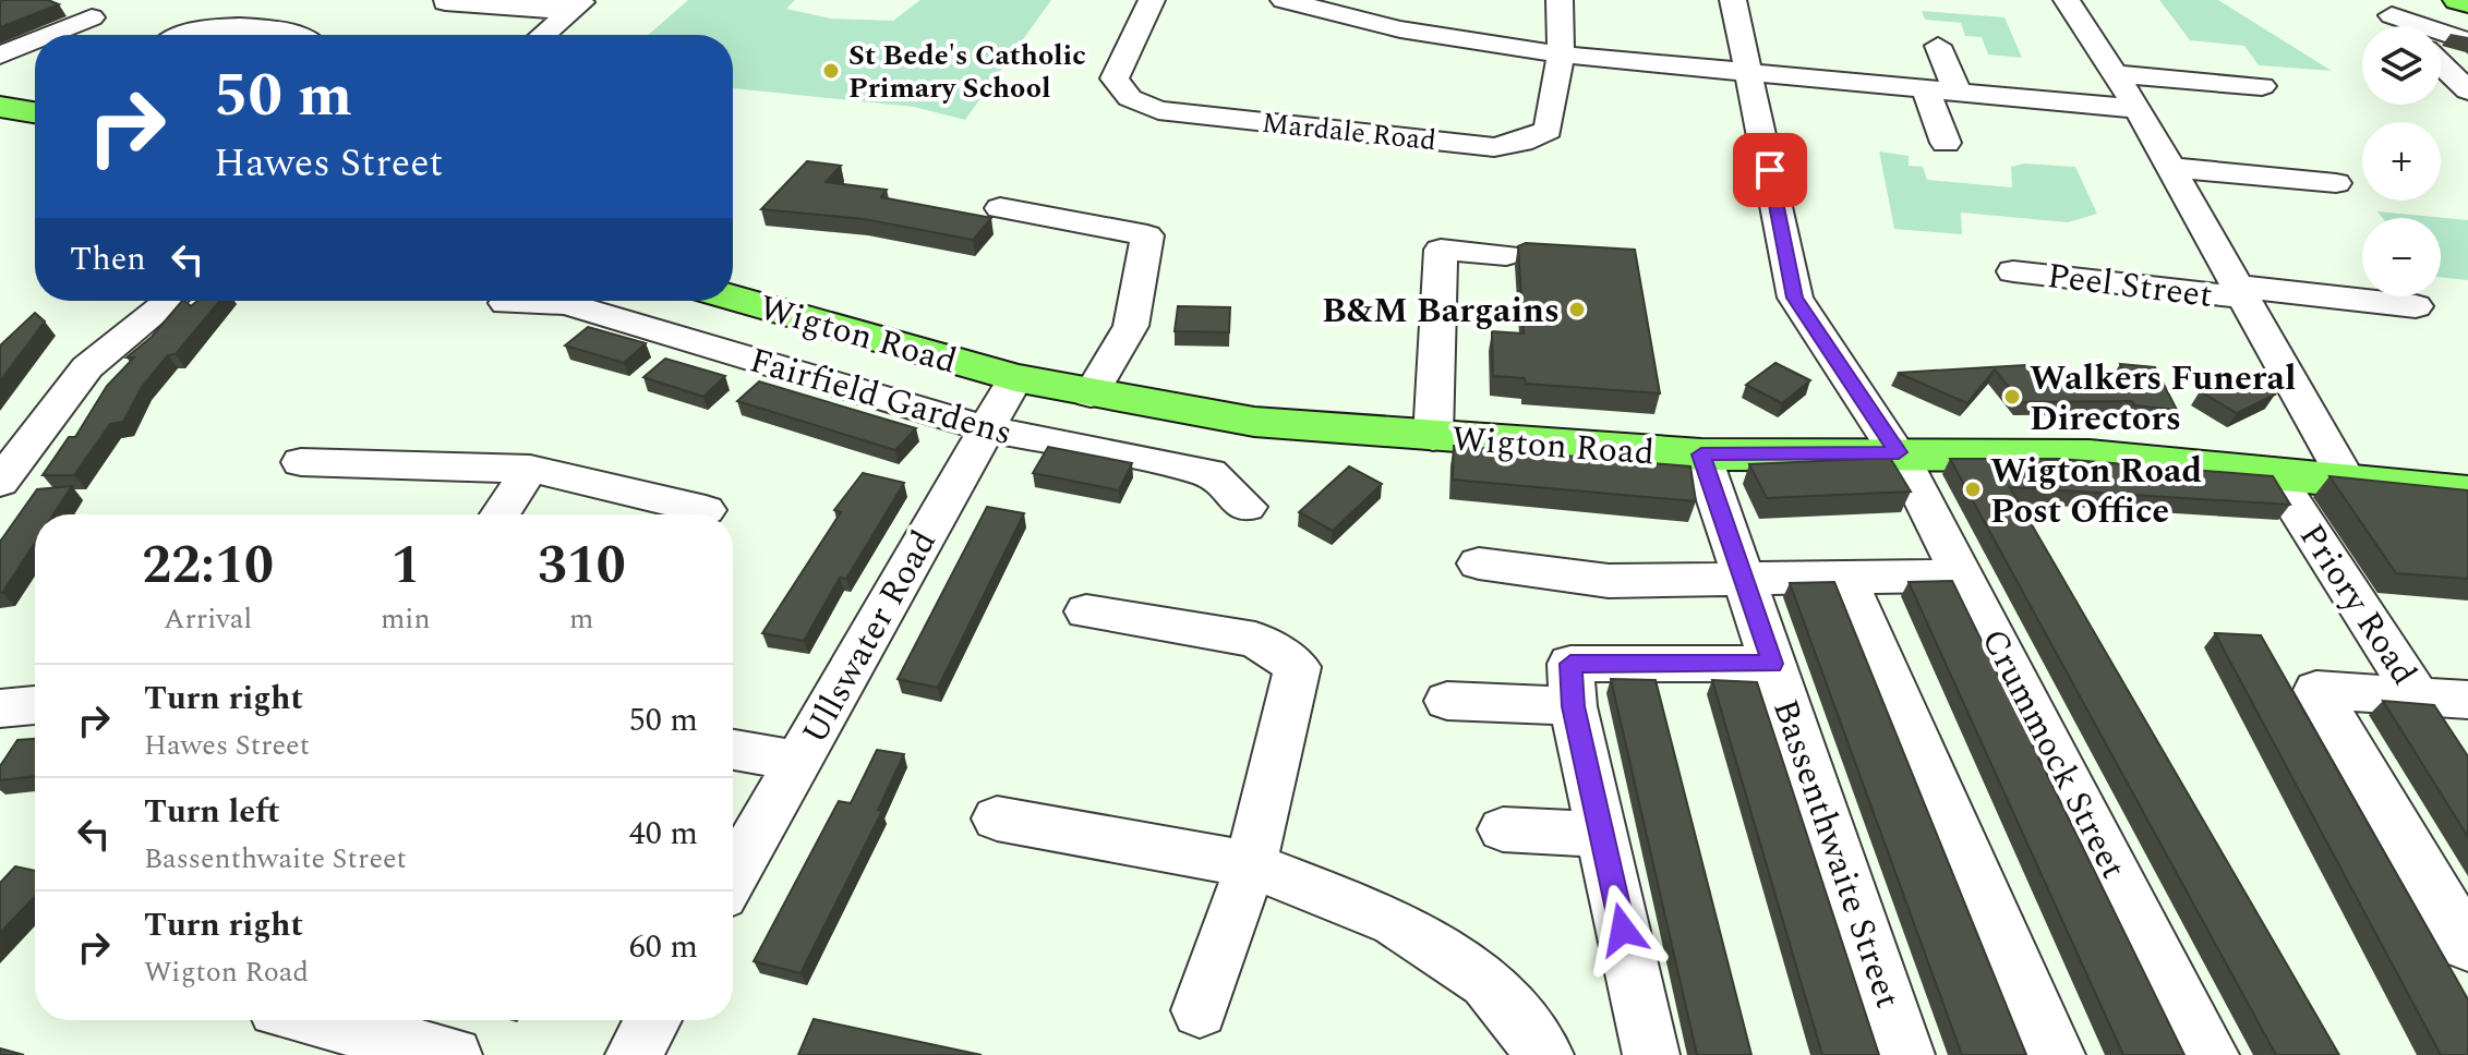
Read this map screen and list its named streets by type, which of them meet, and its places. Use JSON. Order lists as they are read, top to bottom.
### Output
{
  "streets": {
    "main road": ["Wigton Road"],
    "street": [
      "Mardale Road",
      "Peel Street",
      "Fairfield Gardens",
      "Priory Road",
      "Ullswater Road",
      "Crummock Street",
      "Bassenthwaite Street"
    ]
  },
  "crossings": [
    ["Peel Street", "Wigton Road"],
    ["Wigton Road", "Priory Road"],
    ["Wigton Road", "Ullswater Road"],
    ["Wigton Road", "Crummock Street"],
    ["Wigton Road", "Bassenthwaite Street"],
    ["Fairfield Gardens", "Ullswater Road"]
  ],
  "places": [
    "St Bede's Catholic Primary School",
    "B&M Bargains",
    "Walkers Funeral Directors",
    "Wigton Road Post Office"
  ],
  "page": {
    "map_buttons": ["+", "−"],
    "turn": ["50 m", "Hawes Street"],
    "then": "Then",
    "eta": [
      "22:10",
      "Arrival",
      "1",
      "min",
      "310",
      "m"
    ],
    "list": [
      {
        "name": "Turn right",
        "note": "Hawes Street",
        "value": "50 m"
      },
      {
        "name": "Turn left",
        "note": "Bassenthwaite Street",
        "value": "40 m"
      },
      {
        "name": "Turn right",
        "note": "Wigton Road",
        "value": "60 m"
      }
    ]
  }
}
